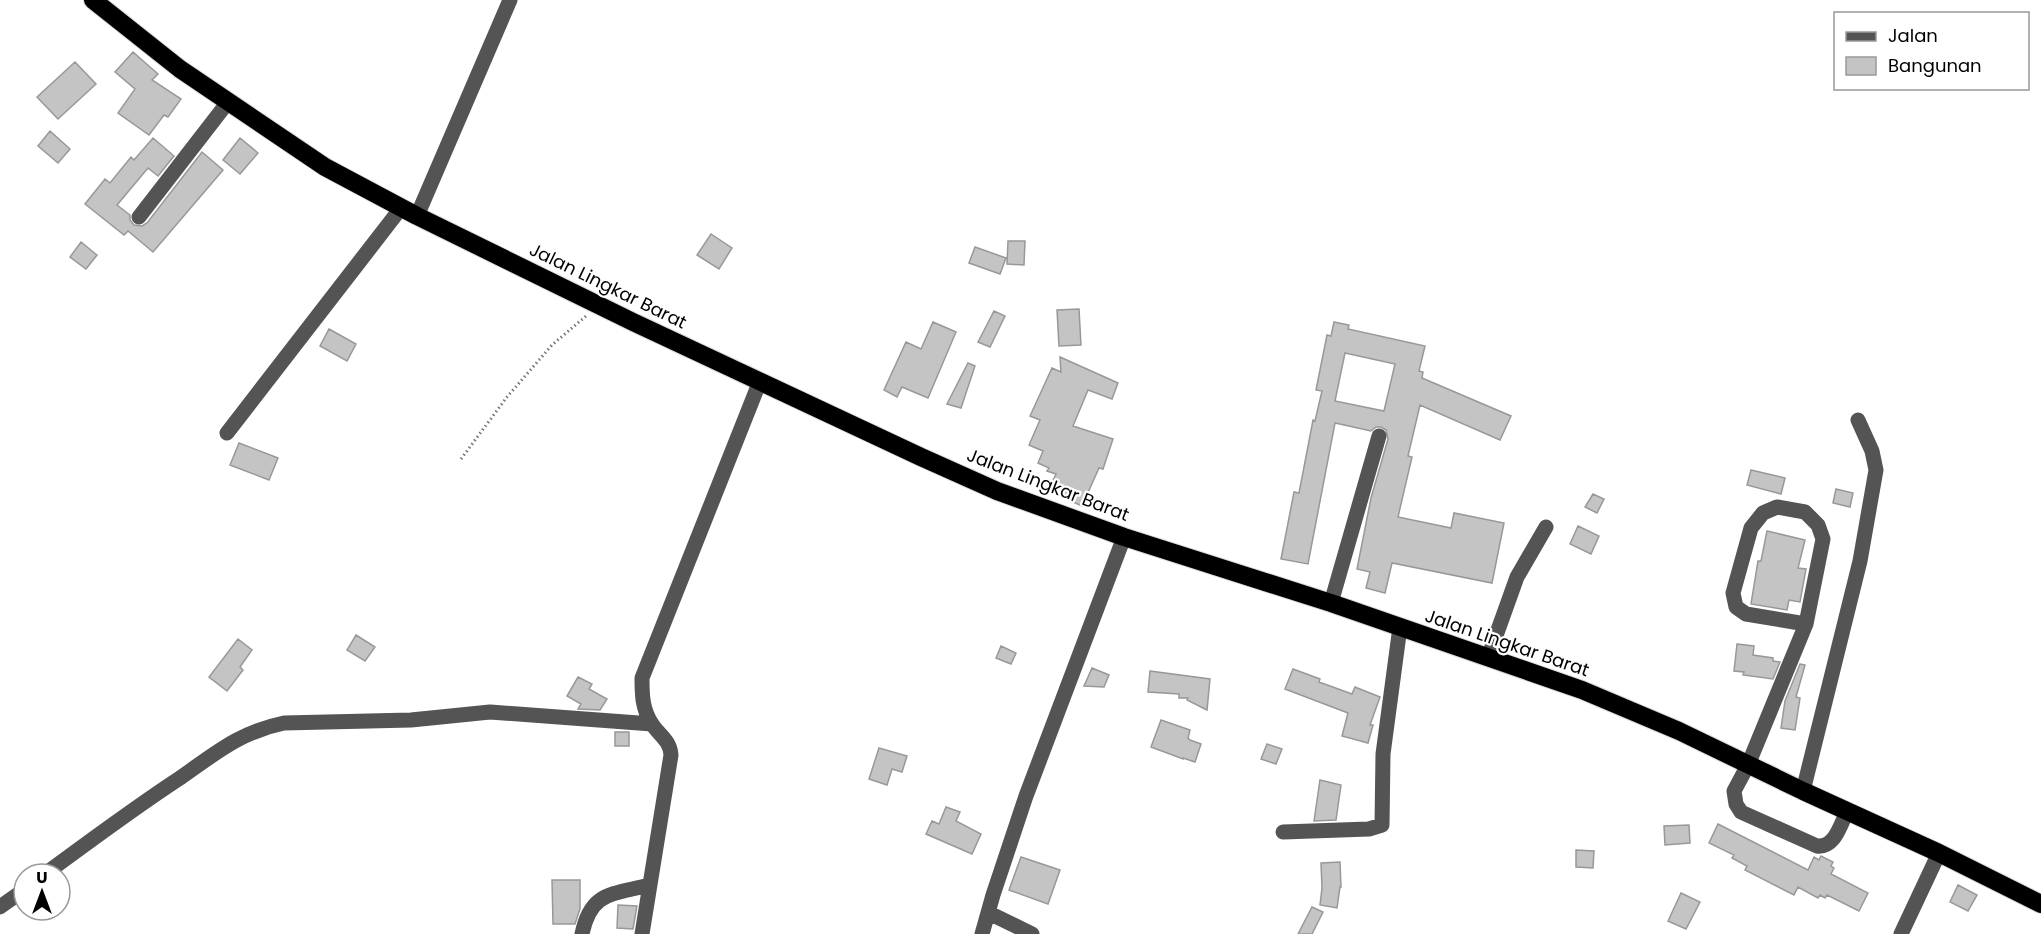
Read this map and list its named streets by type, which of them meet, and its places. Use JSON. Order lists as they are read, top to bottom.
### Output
{
  "streets": {
    "highway": ["Jalan Lingkar Barat"]
  },
  "legend": ["Jalan", "Bangunan"],
  "north": "top"
}
